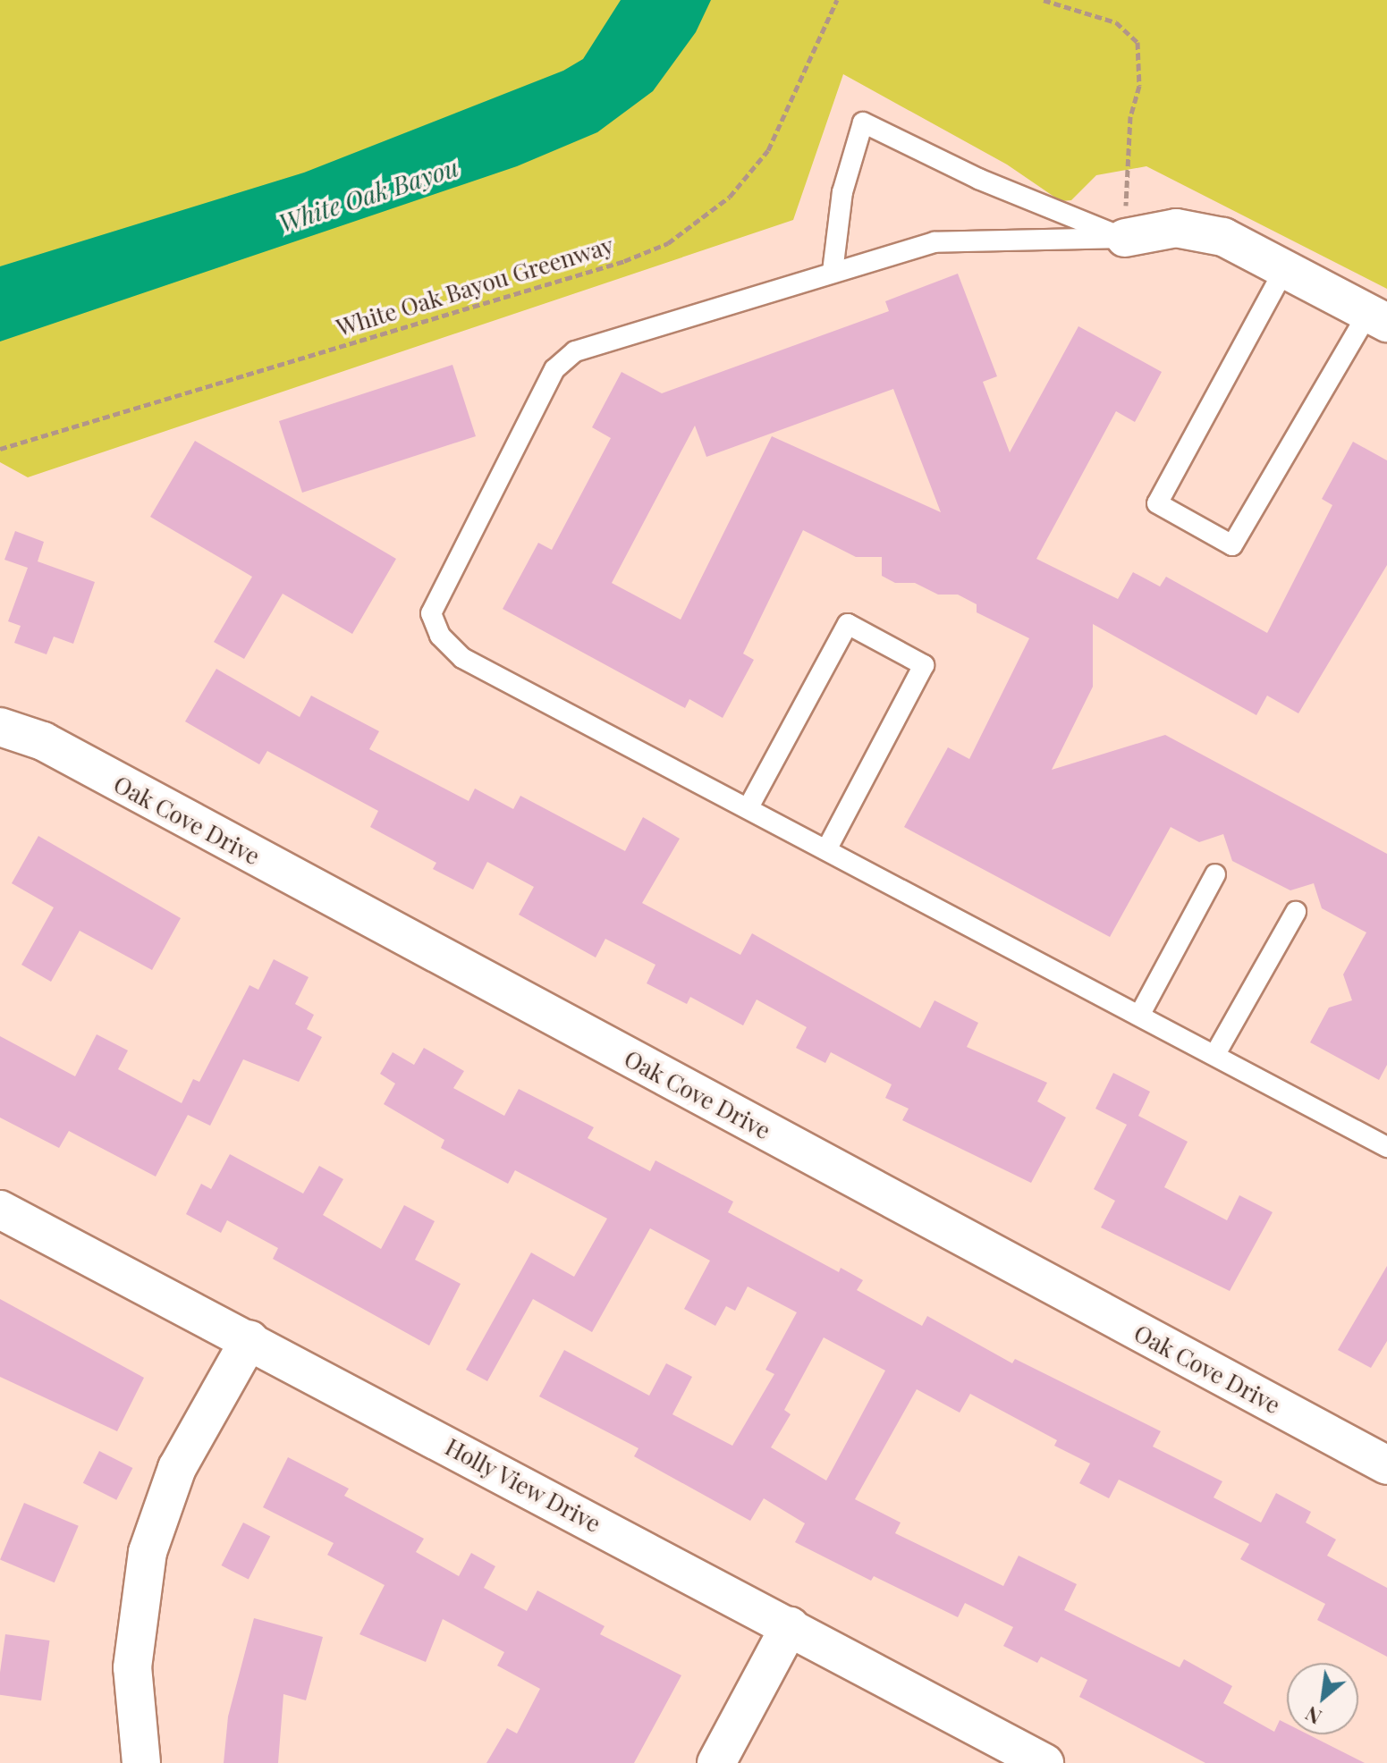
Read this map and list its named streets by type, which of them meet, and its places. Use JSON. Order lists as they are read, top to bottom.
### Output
{
  "streets": {
    "street": ["Oak Cove Drive", "Holly View Drive"],
    "path": ["White Oak Bayou Greenway"]
  },
  "water": ["White Oak Bayou"],
  "north": "bottom left"
}
